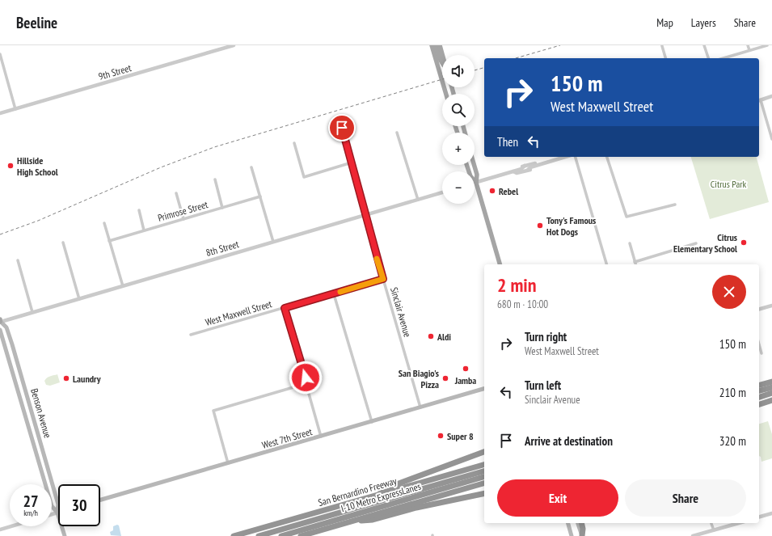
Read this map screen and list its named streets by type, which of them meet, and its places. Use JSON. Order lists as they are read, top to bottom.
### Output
{
  "streets": {
    "highway": ["San Bernardino Freeway", "I-10 Metro ExpressLanes"],
    "main road": ["Benson Avenue", "West 7th Street"],
    "street": [
      "9th Street",
      "Primrose Street",
      "8th Street",
      "Sinclair Avenue",
      "West Maxwell Street"
    ]
  },
  "crossings": [
    ["8th Street", "Sinclair Avenue"],
    ["8th Street", "Benson Avenue"],
    ["Sinclair Avenue", "West Maxwell Street"],
    ["Sinclair Avenue", "West 7th Street"]
  ],
  "parks": ["Citrus Park"],
  "places": [
    "Hillside High School",
    "Rebel",
    "Tony's Famous Hot Dogs",
    "Citrus Elementary School",
    "Aldi",
    "Jamba",
    "Laundry",
    "San Biagio's Pizza",
    "Super 8"
  ],
  "page": {
    "header": "Beeline",
    "nav": ["Map", "Layers", "Share"],
    "map_buttons": ["+", "−"],
    "turn": ["150 m", "West Maxwell Street"],
    "then": "Then",
    "heading": ["2 min", "680 m · 10:00"],
    "list": [
      {
        "name": "Turn right",
        "note": "West Maxwell Street",
        "value": "150 m"
      },
      {
        "name": "Turn left",
        "note": "Sinclair Avenue",
        "value": "210 m"
      },
      {
        "name": "Arrive at destination",
        "value": "320 m"
      }
    ],
    "buttons": ["Exit", "Share"],
    "speed": "27 km/h",
    "limit": "30"
  }
}
